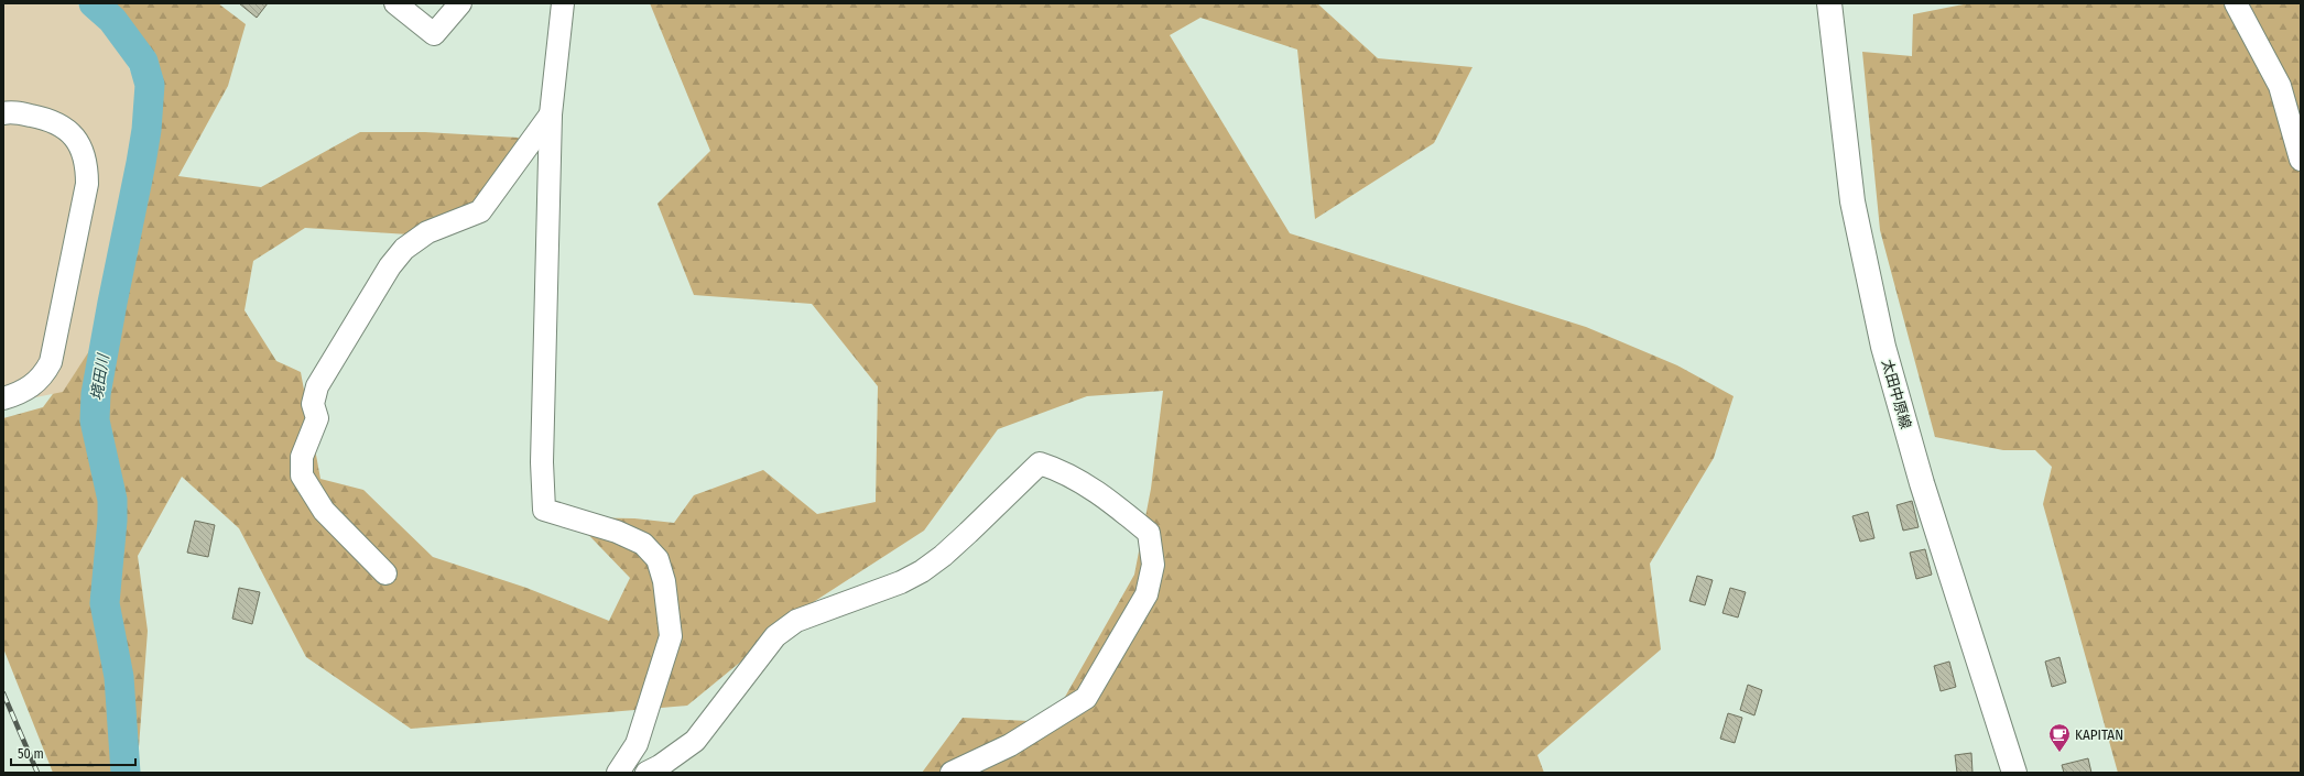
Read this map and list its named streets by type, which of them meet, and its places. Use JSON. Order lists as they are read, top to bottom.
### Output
{
  "streets": {
    "main road": ["太田中原線"]
  },
  "water": ["境田川"],
  "places": {
    "cafe": ["KAPITAN"]
  },
  "scale_bar": "50 m"
}
